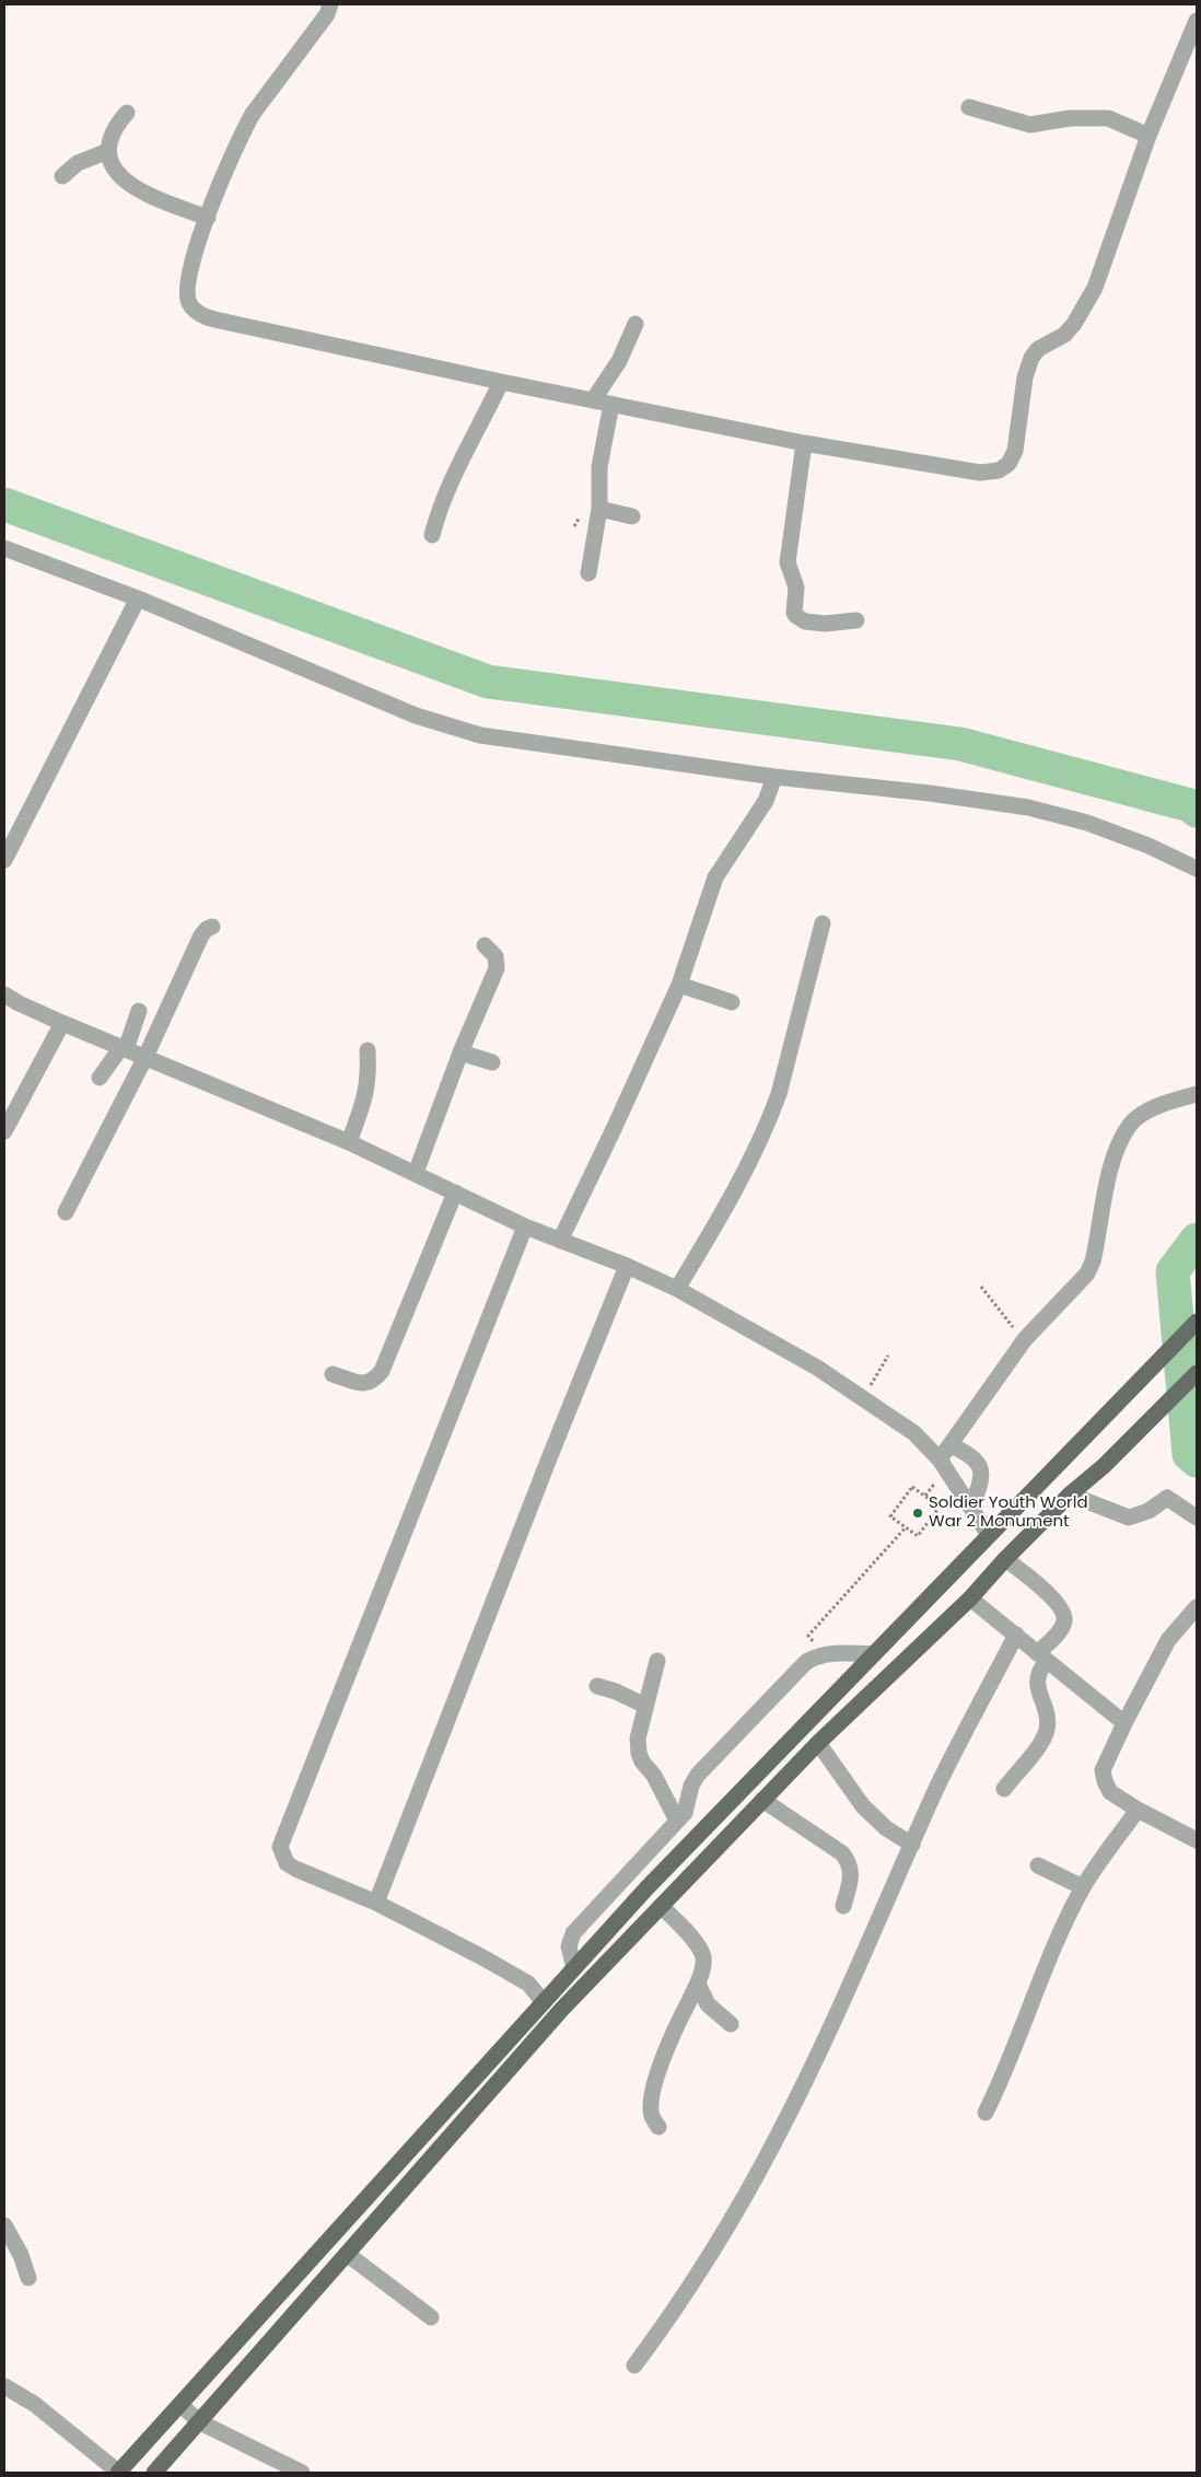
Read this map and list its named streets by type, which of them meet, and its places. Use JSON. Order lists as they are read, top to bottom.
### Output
{
  "places": ["Soldier Youth World War 2 Monument"]
}
